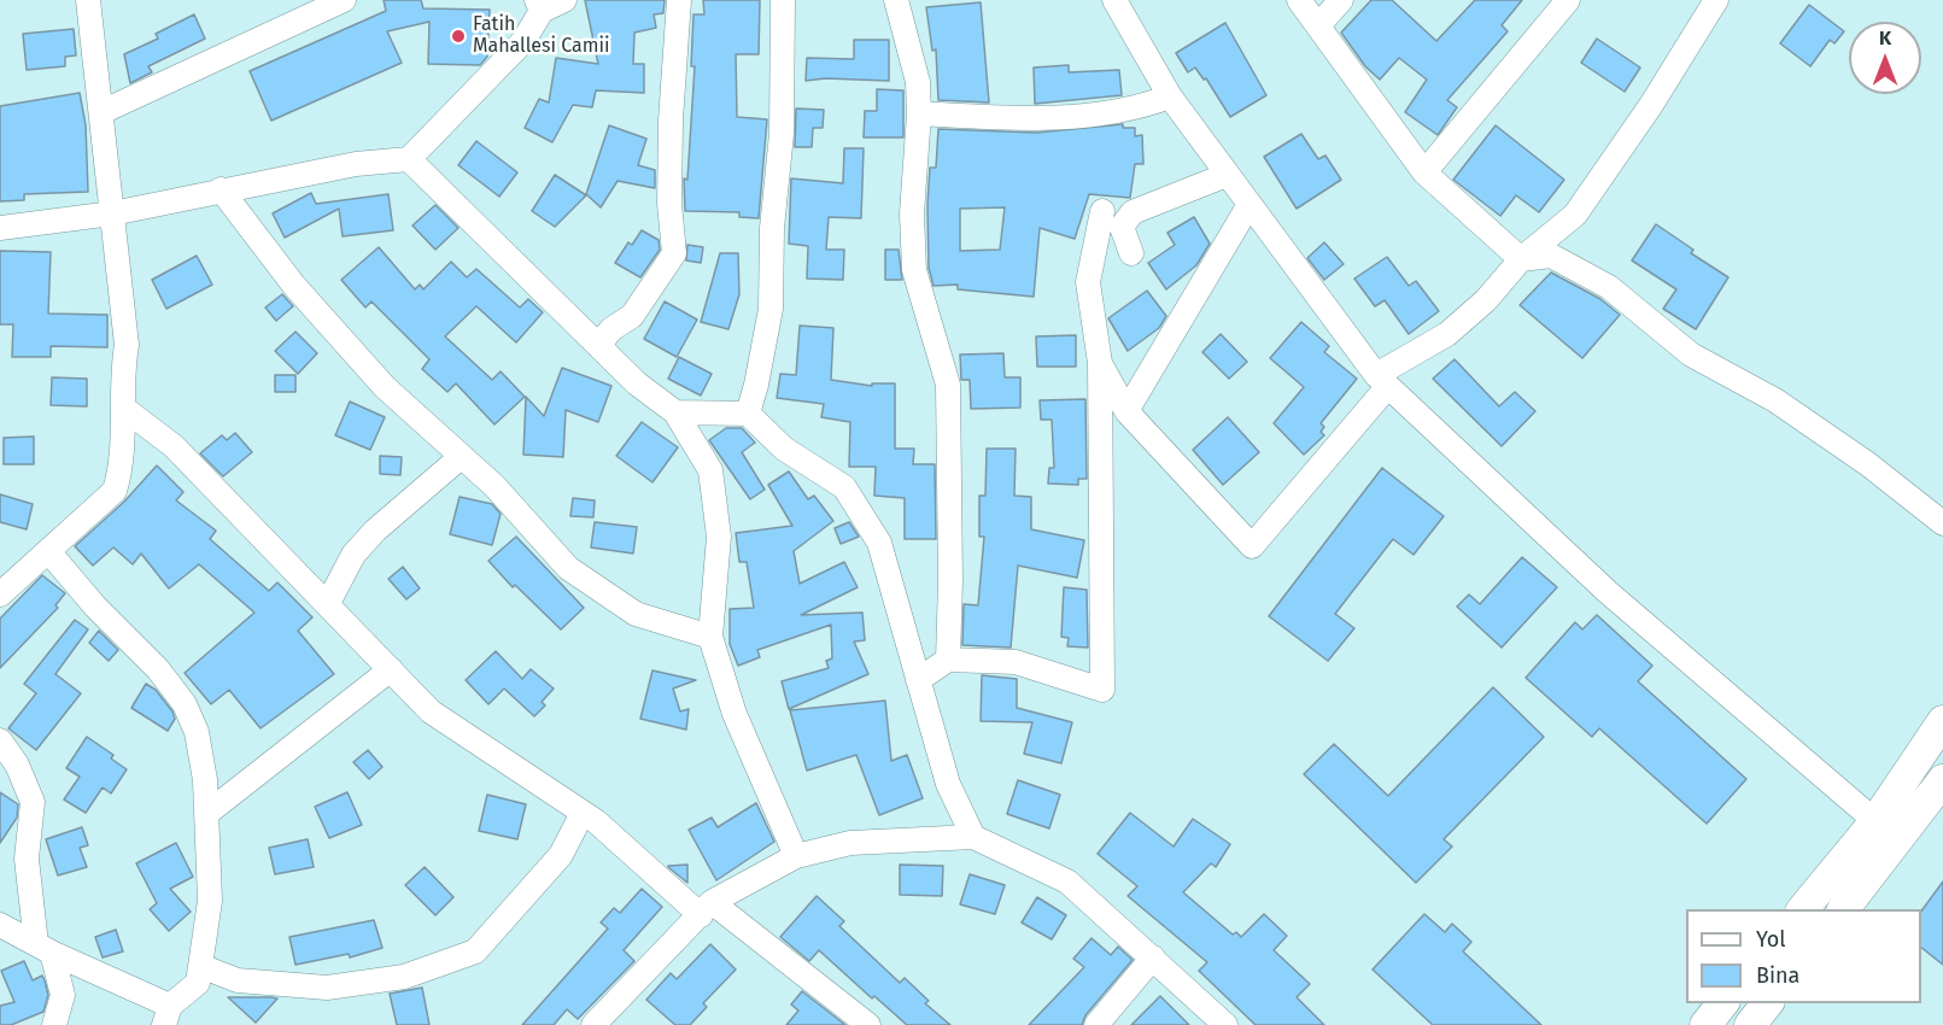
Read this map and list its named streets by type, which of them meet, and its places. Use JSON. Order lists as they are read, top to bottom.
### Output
{
  "places": ["Fatih Mahallesi Camii"],
  "legend": ["Yol", "Bina"],
  "north": "top"
}
